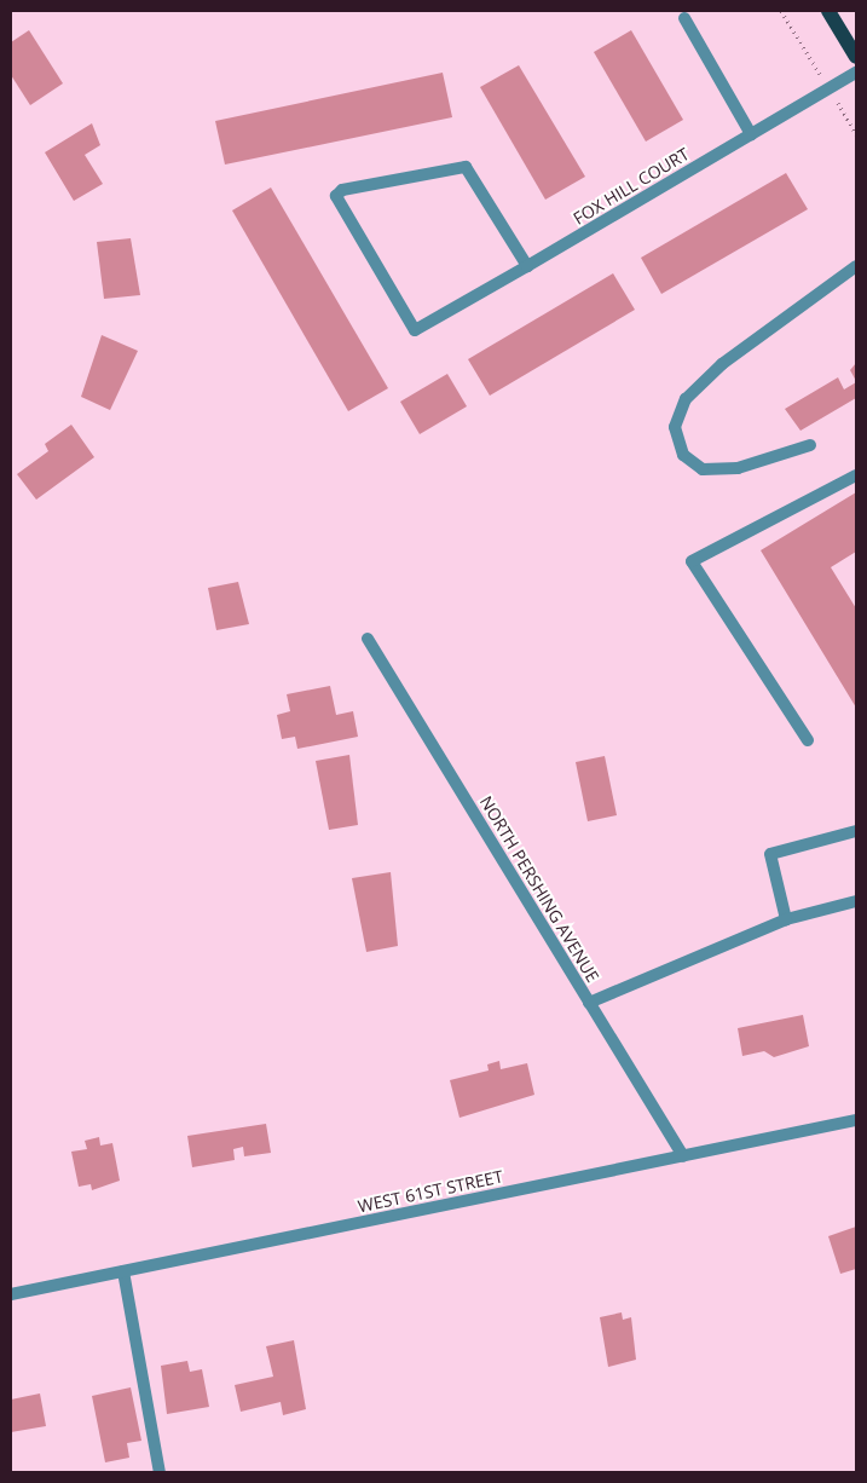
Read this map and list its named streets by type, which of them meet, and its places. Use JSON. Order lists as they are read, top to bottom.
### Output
{
  "streets": {
    "street": ["FOX HILL COURT", "NORTH PERSHING AVENUE", "WEST 61ST STREET"]
  },
  "crossings": [
    ["NORTH PERSHING AVENUE", "WEST 61ST STREET"]
  ]
}
